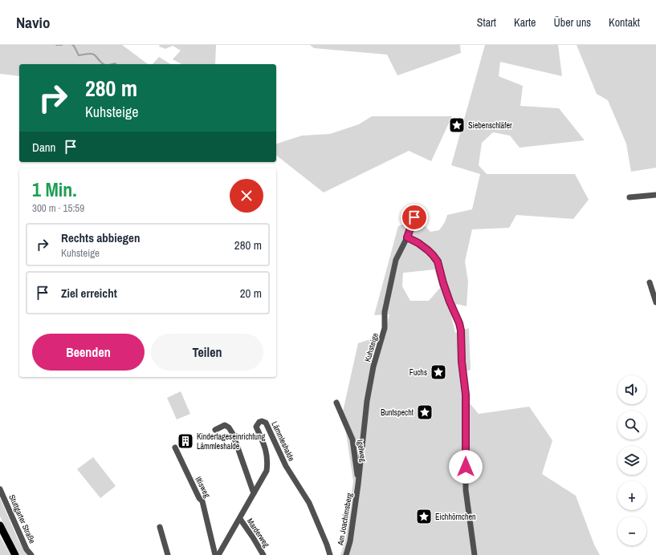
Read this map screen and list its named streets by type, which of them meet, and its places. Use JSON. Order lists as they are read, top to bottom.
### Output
{
  "streets": {
    "street": [
      "Kuhsteige",
      "Lämmleshalde",
      "Igelweg",
      "Iltisweg",
      "Stuttgarter Straße",
      "Am Joachimsberg",
      "Marderweg"
    ]
  },
  "crossings": [
    ["Kuhsteige", "Igelweg"],
    ["Kuhsteige", "Am Joachimsberg"],
    ["Lämmleshalde", "Marderweg"],
    ["Igelweg", "Am Joachimsberg"]
  ],
  "places": {
    "place": [
      "Siebenschläfer",
      "Fuchs",
      "Buntspecht",
      "Eichhörnchen"
    ],
    "building": ["Kindertageseinrichtung Lämmleshalde"]
  },
  "page": {
    "header": "Navio",
    "nav": [
      "Start",
      "Karte",
      "Über uns",
      "Kontakt"
    ],
    "turn": ["280 m", "Kuhsteige"],
    "then": "Dann",
    "heading": ["1 Min.", "300 m · 15:59"],
    "list": [
      {
        "name": "Rechts abbiegen",
        "note": "Kuhsteige",
        "value": "280 m"
      },
      {
        "name": "Ziel erreicht",
        "value": "20 m"
      }
    ],
    "buttons": ["Beenden", "Teilen"],
    "map_buttons": ["+", "−"]
  }
}
